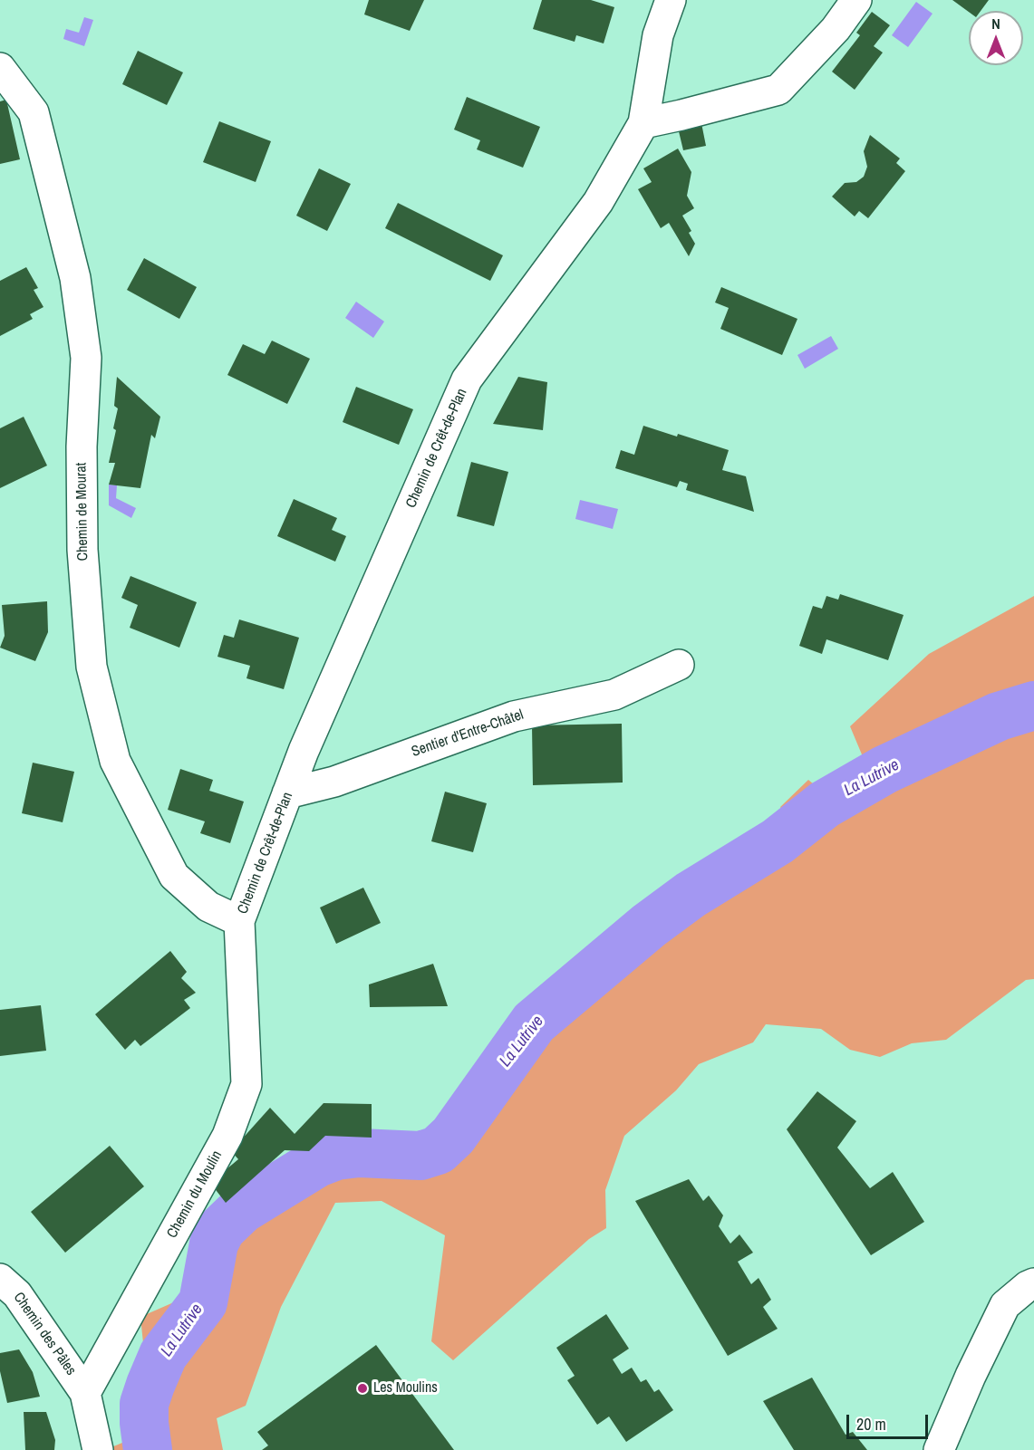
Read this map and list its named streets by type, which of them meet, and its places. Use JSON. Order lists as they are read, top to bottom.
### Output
{
  "streets": {
    "street": [
      "Chemin de Crêt-de-Plan",
      "Chemin de Mourat",
      "Sentier d'Entre-Châtel",
      "Chemin du Moulin",
      "Chemin des Pâles"
    ]
  },
  "crossings": [
    ["Chemin de Crêt-de-Plan", "Chemin de Mourat"],
    ["Chemin de Crêt-de-Plan", "Sentier d'Entre-Châtel"],
    ["Chemin de Crêt-de-Plan", "Chemin du Moulin"],
    ["Chemin de Mourat", "Chemin du Moulin"],
    ["Chemin du Moulin", "Chemin des Pâles"]
  ],
  "water": ["La Lutrive"],
  "places": ["Les Moulins"],
  "scale_bar": "20 m",
  "north": "top"
}
